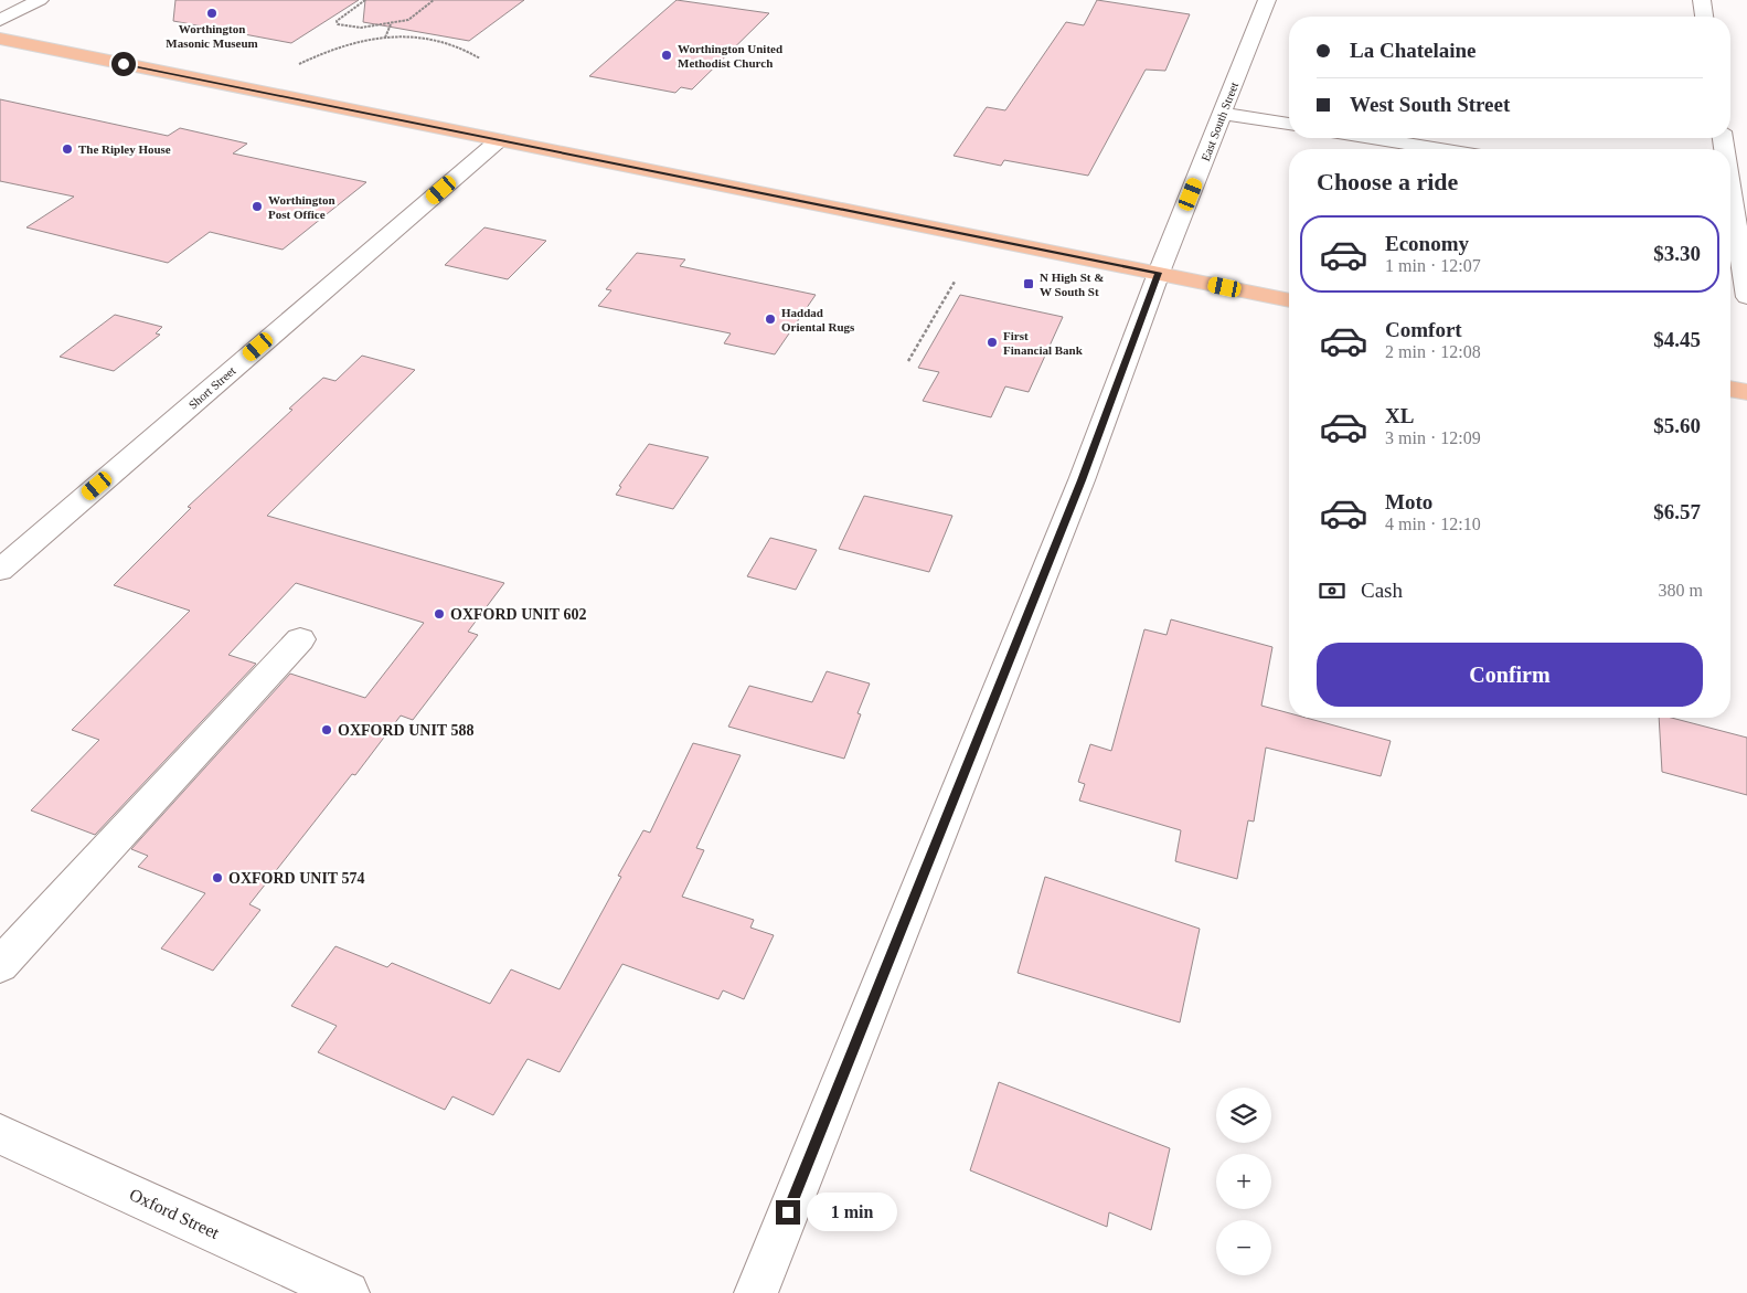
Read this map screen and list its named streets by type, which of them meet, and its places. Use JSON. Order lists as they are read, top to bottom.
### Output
{
  "streets": {
    "street": ["East South Street", "Short Street", "Oxford Street"]
  },
  "places": {
    "other": [
      "Worthington Masonic Museum",
      "Worthington United Methodist Church",
      "The Ripley House",
      "Worthington Post Office",
      "Haddad Oriental Rugs",
      "First Financial Bank",
      "OXFORD UNIT 602",
      "OXFORD UNIT 588",
      "OXFORD UNIT 574"
    ],
    "transit": ["N High St & W South St"]
  },
  "page": {
    "banner": ["La Chatelaine", "West South Street"],
    "heading": "Choose a ride",
    "list": [
      {
        "name": "Economy",
        "note": "1 min · 12:07",
        "value": "$3.30"
      },
      {
        "name": "Comfort",
        "note": "2 min · 12:08",
        "value": "$4.45"
      },
      {
        "name": "XL",
        "note": "3 min · 12:09",
        "value": "$5.60"
      },
      {
        "name": "Moto",
        "note": "4 min · 12:10",
        "value": "$6.57"
      }
    ],
    "pay": ["Cash", "380 m"],
    "buttons": "Confirm",
    "map_buttons": ["+", "−"],
    "bubble": "1 min"
  }
}
